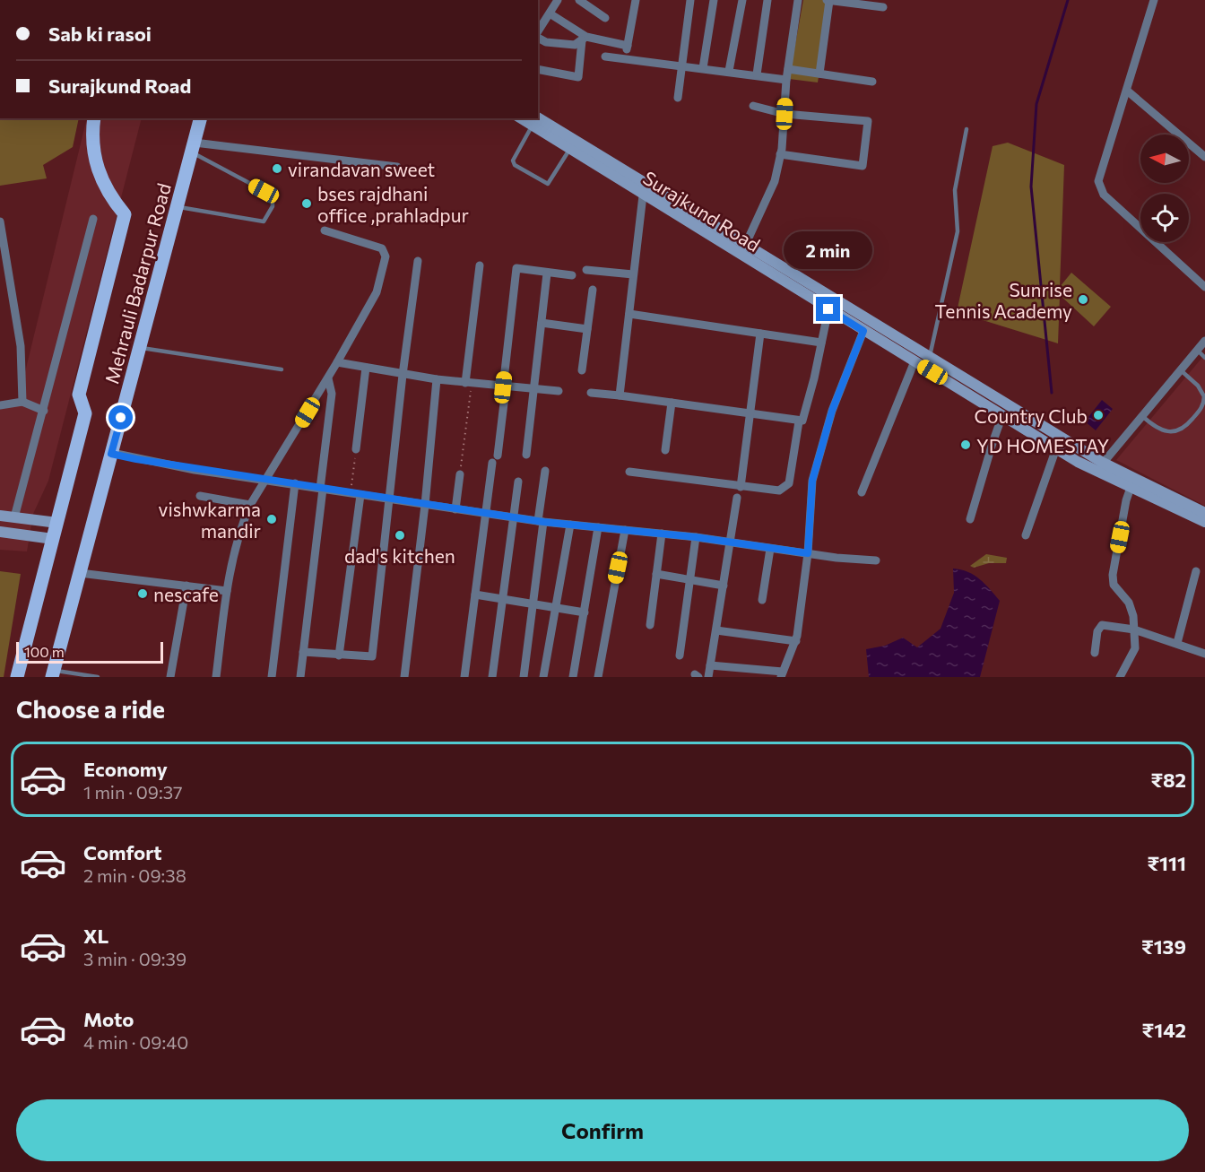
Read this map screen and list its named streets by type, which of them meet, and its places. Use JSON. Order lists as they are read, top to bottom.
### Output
{
  "streets": {
    "main road": ["Surajkund Road", "Mehrauli Badarpur Road"]
  },
  "places": [
    "virandavan sweet",
    "bses rajdhani office ,prahladpur",
    "Sunrise Tennis Academy",
    "Country Club",
    "YD HOMESTAY",
    "vishwkarma mandir",
    "dad's kitchen",
    "nescafe"
  ],
  "scale_bar": "100 m",
  "north": "left",
  "page": {
    "banner": ["Sab ki rasoi", "Surajkund Road"],
    "bubble": "2 min",
    "scale": "100 m",
    "heading": "Choose a ride",
    "list": [
      {
        "name": "Economy",
        "note": "1 min · 09:37",
        "value": "₹82"
      },
      {
        "name": "Comfort",
        "note": "2 min · 09:38",
        "value": "₹111"
      },
      {
        "name": "XL",
        "note": "3 min · 09:39",
        "value": "₹139"
      },
      {
        "name": "Moto",
        "note": "4 min · 09:40",
        "value": "₹142"
      }
    ],
    "buttons": "Confirm"
  }
}
